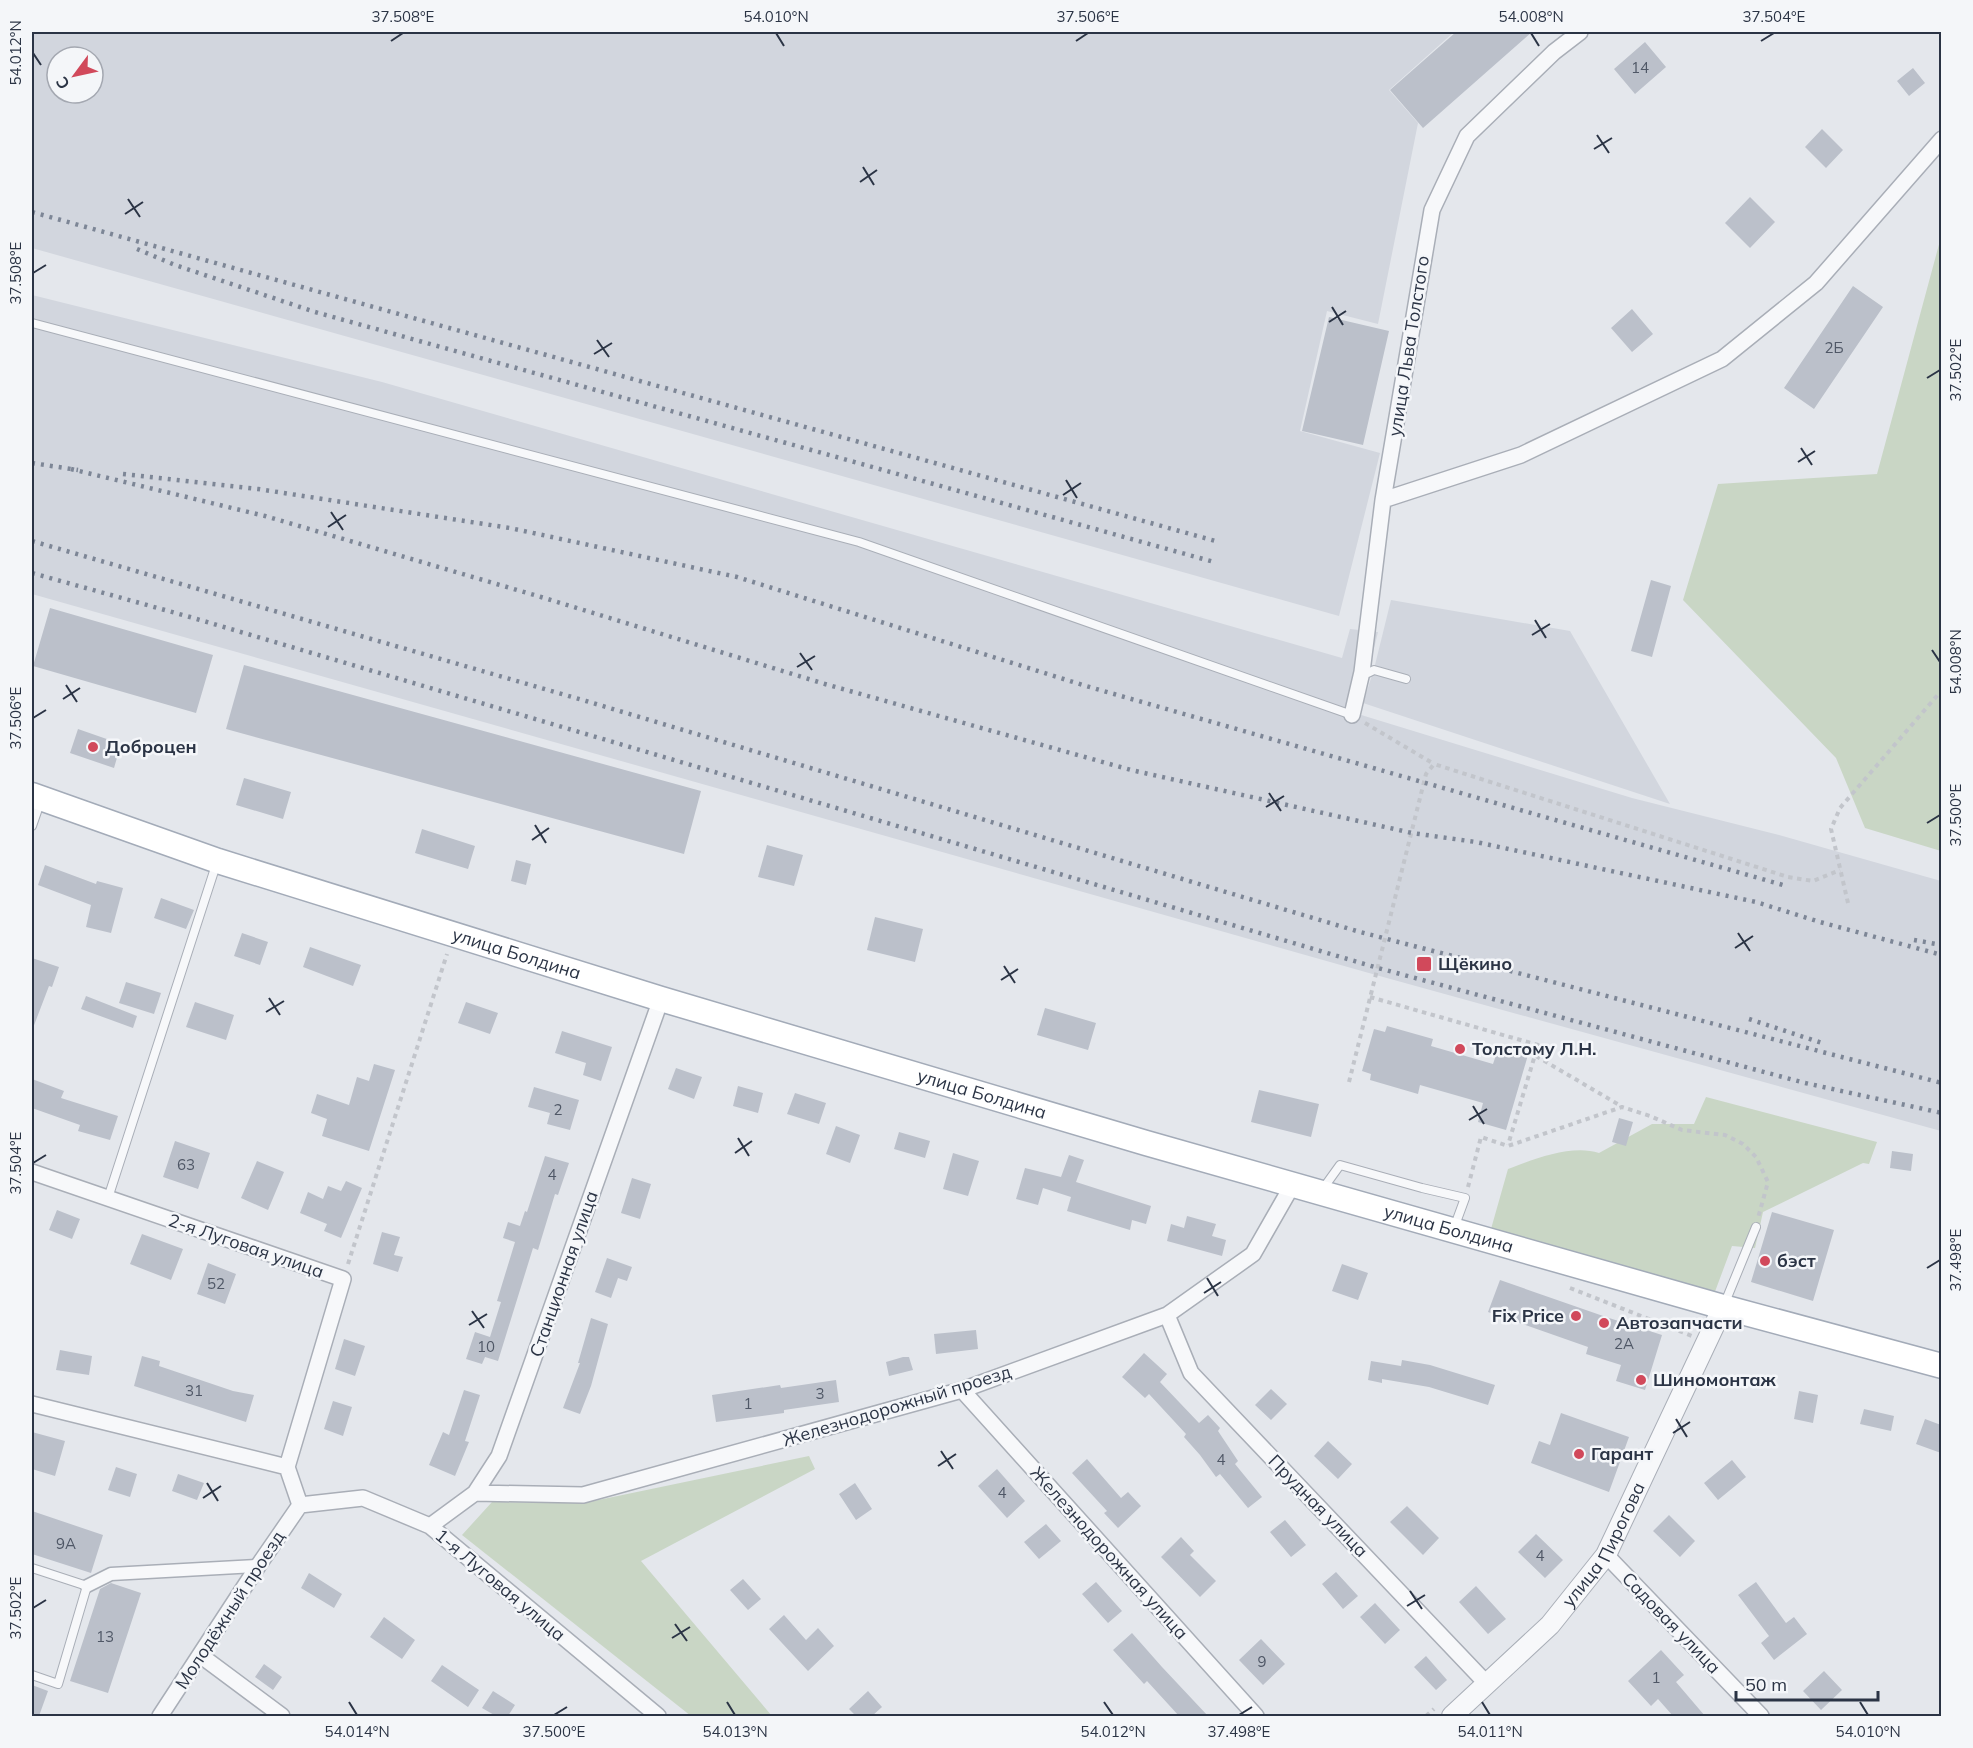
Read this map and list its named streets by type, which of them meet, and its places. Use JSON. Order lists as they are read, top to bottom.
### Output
{
  "streets": {
    "main road": ["улица Болдина"],
    "street": [
      "улица Льва Толстого",
      "2-я Луговая улица",
      "Станционная улица",
      "Железнодорожный проезд",
      "Прудная улица",
      "улица Пирогова",
      "Железнодорожная улица",
      "1-я Луговая улица",
      "Молодёжный проезд",
      "Садовая улица"
    ]
  },
  "crossings": [
    ["улица Болдина", "Станционная улица"],
    ["улица Болдина", "Железнодорожный проезд"],
    ["улица Болдина", "улица Пирогова"],
    ["Станционная улица", "Железнодорожный проезд"],
    ["Станционная улица", "1-я Луговая улица"],
    ["Железнодорожный проезд", "Прудная улица"],
    ["Железнодорожный проезд", "Железнодорожная улица"],
    ["Прудная улица", "улица Пирогова"],
    ["улица Пирогова", "Садовая улица"],
    ["1-я Луговая улица", "Молодёжный проезд"]
  ],
  "places": {
    "other": [
      "Доброцен",
      "Толстому Л.Н.",
      "бэст",
      "Fix Price",
      "Автозапчасти",
      "Шиномонтаж",
      "Гарант"
    ],
    "transit": ["Щёкино"]
  },
  "house_numbers": [
    "14",
    "2Б",
    "2",
    "63",
    "4",
    "52",
    "2А",
    "10",
    "31",
    "3",
    "1",
    "4",
    "4",
    "9А",
    "4",
    "13",
    "9",
    "1"
  ],
  "scale_bar": "50 m",
  "north": "bottom left",
  "coordinates": [
    "37.508°E",
    "54.010°N",
    "37.506°E",
    "54.008°N",
    "37.504°E",
    "54.012°N",
    "37.502°E",
    "37.500°E",
    "37.498°E",
    "54.014°N",
    "54.013°N",
    "54.011°N"
  ]
}
